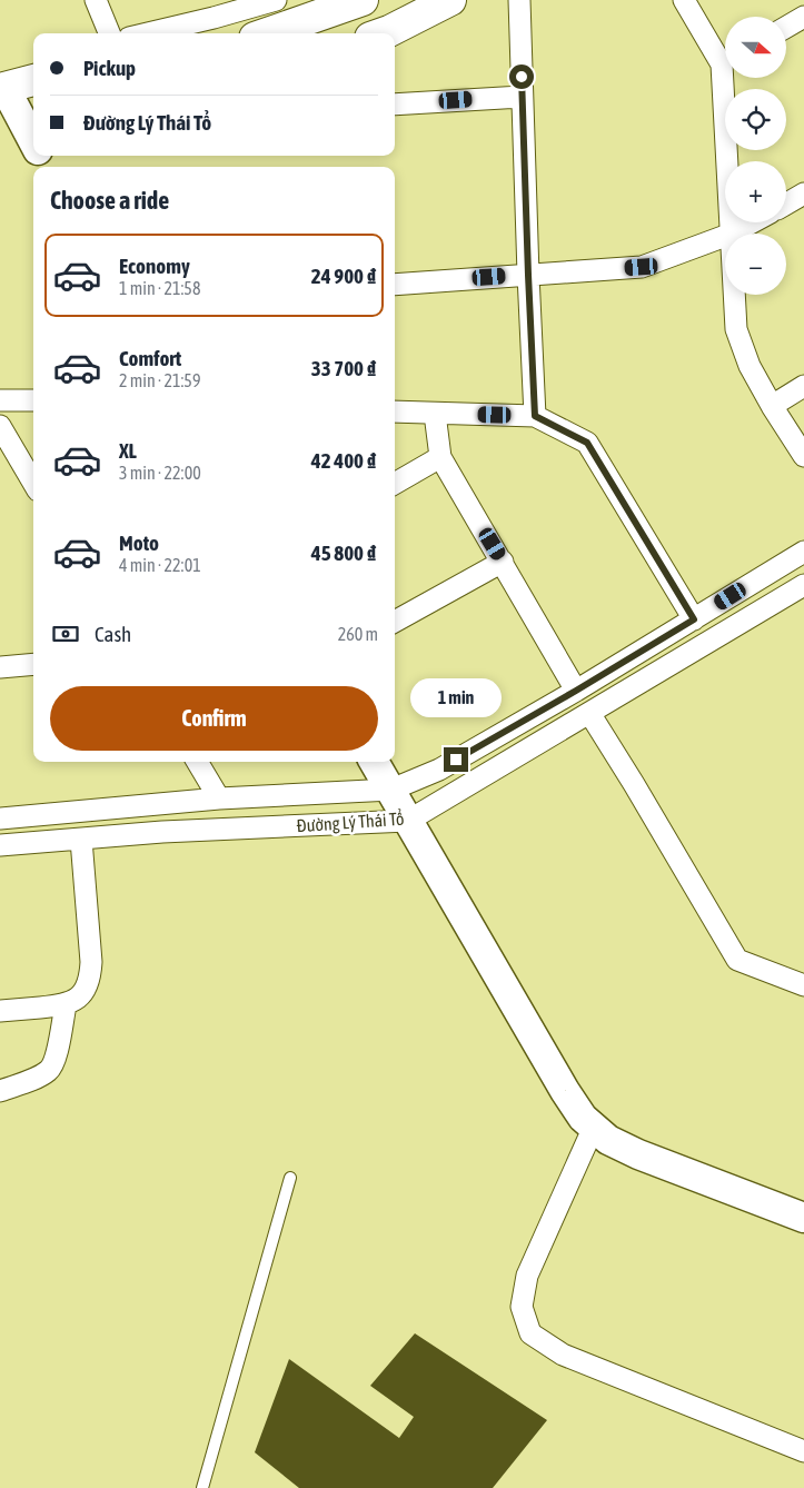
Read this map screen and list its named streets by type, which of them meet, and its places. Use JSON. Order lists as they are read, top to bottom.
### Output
{
  "streets": {
    "street": ["Đường Lý Thái Tổ"]
  },
  "north": "right",
  "page": {
    "map_buttons": ["+", "−"],
    "banner": ["Pickup", "Đường Lý Thái Tổ"],
    "heading": "Choose a ride",
    "list": [
      {
        "name": "Economy",
        "note": "1 min · 21:58",
        "value": "24 900 ₫"
      },
      {
        "name": "Comfort",
        "note": "2 min · 21:59",
        "value": "33 700 ₫"
      },
      {
        "name": "XL",
        "note": "3 min · 22:00",
        "value": "42 400 ₫"
      },
      {
        "name": "Moto",
        "note": "4 min · 22:01",
        "value": "45 800 ₫"
      }
    ],
    "pay": ["Cash", "260 m"],
    "buttons": "Confirm",
    "bubble": "1 min"
  }
}
